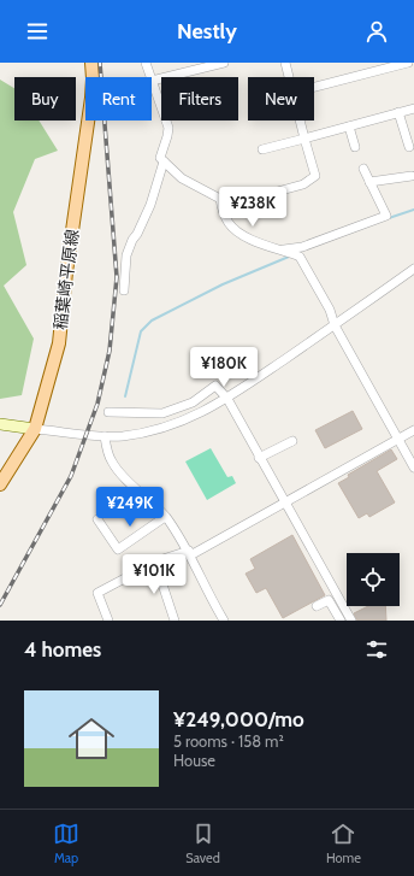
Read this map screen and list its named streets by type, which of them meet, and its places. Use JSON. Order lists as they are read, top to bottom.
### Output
{
  "streets": {
    "main road": ["稲葉崎平原線"]
  },
  "page": {
    "header": "Nestly",
    "chip": [
      "Buy",
      "Rent",
      "Filters",
      "New"
    ],
    "price": [
      "¥238K",
      "¥180K",
      "¥249K",
      "¥101K"
    ],
    "heading": "4 homes",
    "list": [
      {
        "name": "¥249,000/mo",
        "note": "5 rooms · 158 m² · House"
      }
    ],
    "tabs": ["Map", "Saved", "Home"]
  }
}
